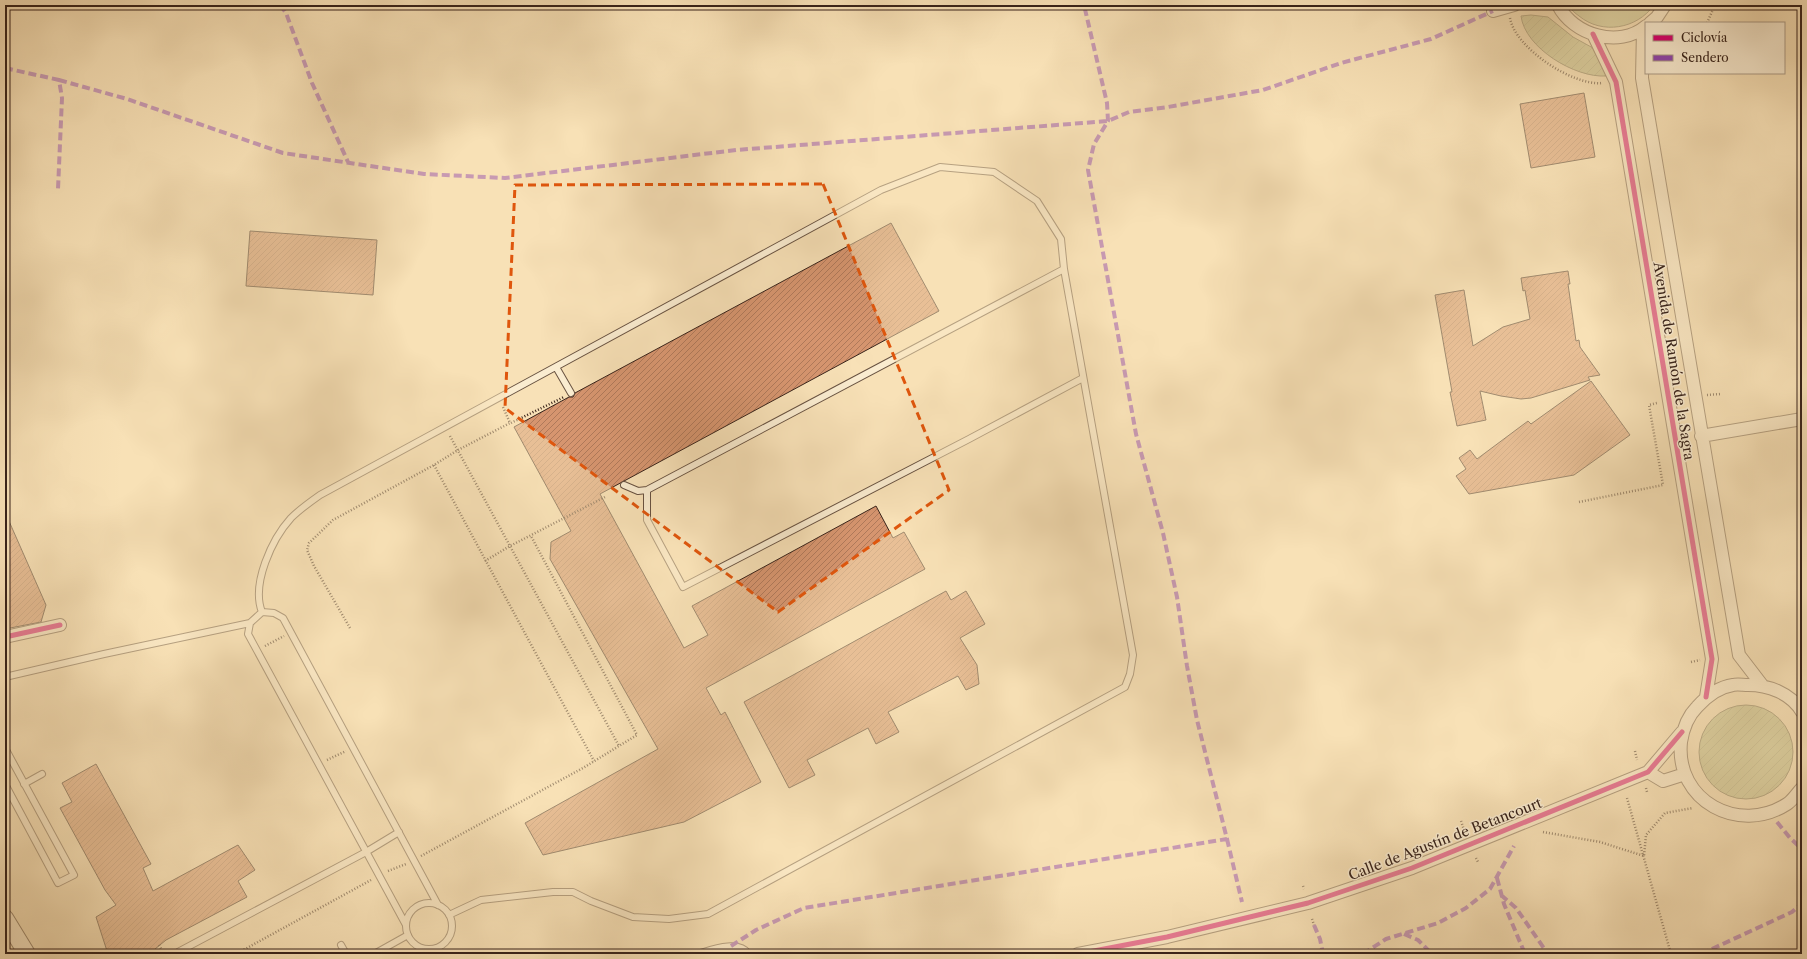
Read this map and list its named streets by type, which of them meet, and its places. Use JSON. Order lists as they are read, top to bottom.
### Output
{
  "streets": {
    "street": ["Avenida de Ramón de la Sagra", "Calle de Agustín de Betancourt"]
  },
  "legend": ["Ciclovía", "Sendero"]
}
